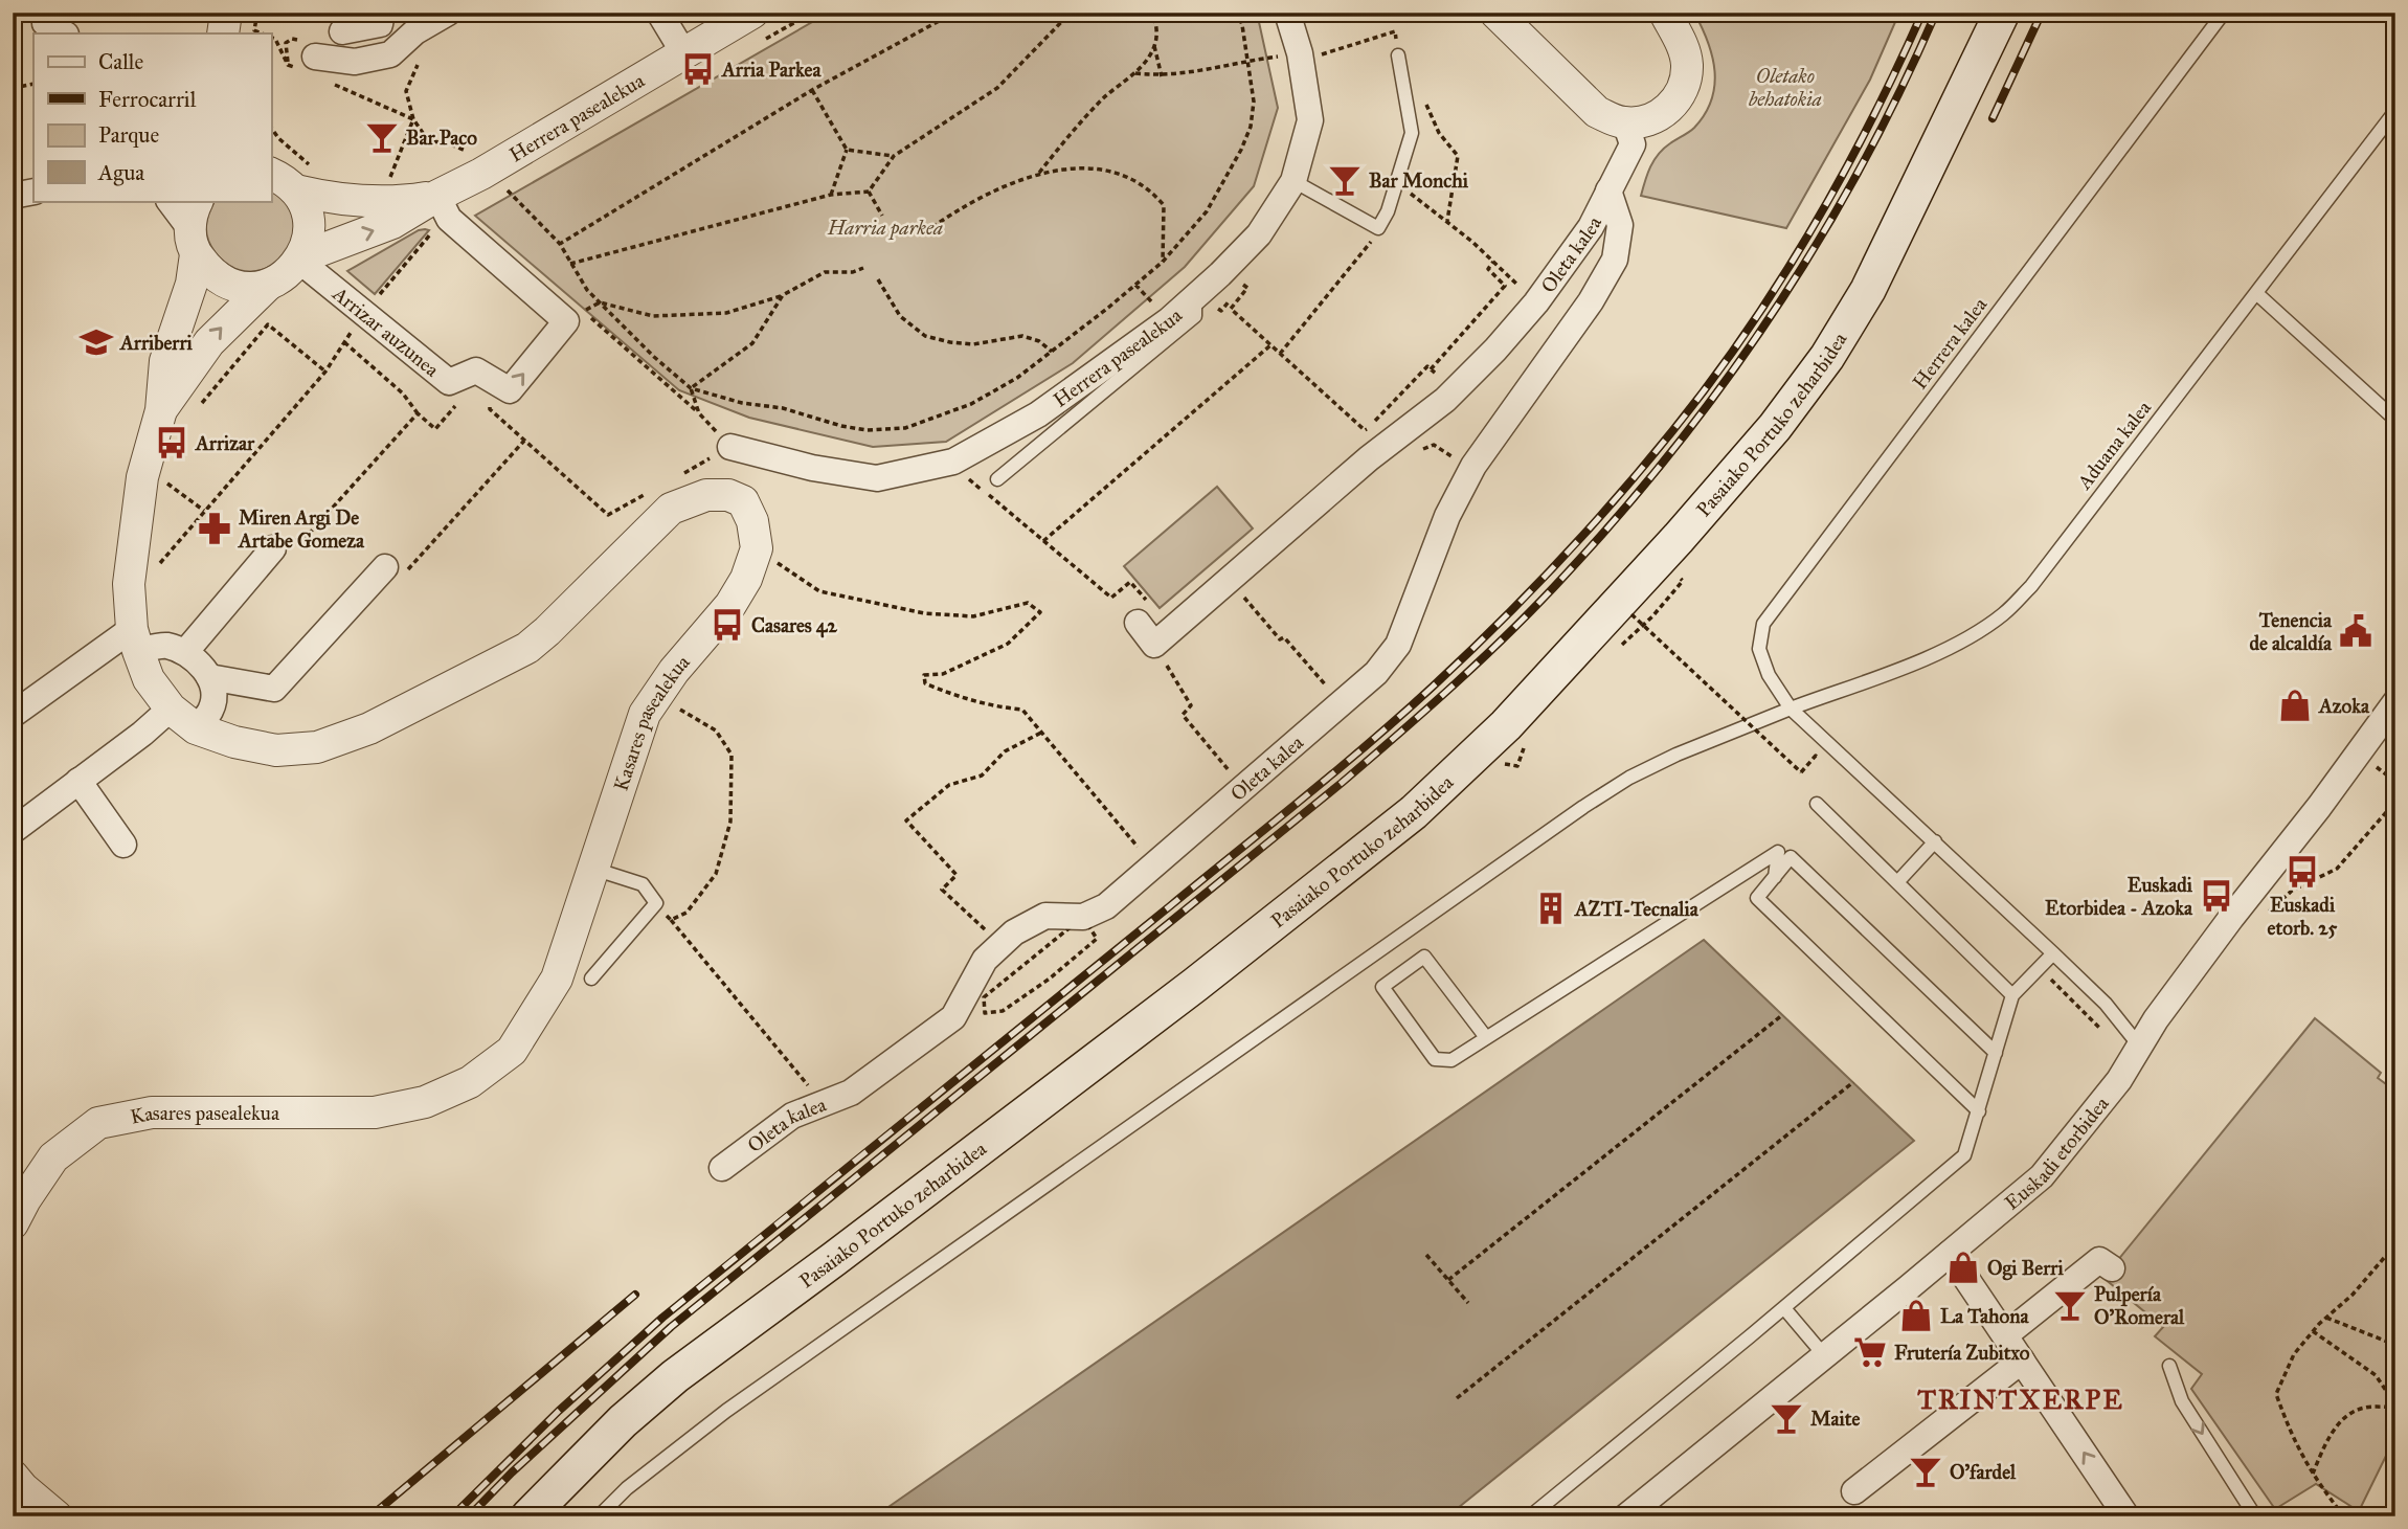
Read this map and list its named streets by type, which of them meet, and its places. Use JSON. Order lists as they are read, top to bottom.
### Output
{
  "streets": {
    "main road": ["Pasaiako Portuko zeharbidea"],
    "street": [
      "Herrera pasealekua",
      "Oleta kalea",
      "Arrizar auzunea",
      "Kasares pasealekua",
      "Euskadi etorbidea"
    ],
    "lane": ["Herrera kalea", "Aduana kalea"]
  },
  "crossings": [
    ["Herrera pasealekua", "Arrizar auzunea"],
    ["Herrera kalea", "Aduana kalea"],
    ["Herrera kalea", "Euskadi etorbidea"]
  ],
  "districts": ["TRINTXERPE"],
  "parks": ["Oletako behatokia", "Harria parkea"],
  "places": {
    "bus stop": [
      "Arria Parkea",
      "Arrizar",
      "Casares 42",
      "Euskadi etorb. 25",
      "Euskadi Etorbidea - Azoka"
    ],
    "bar": [
      "Bar Paco",
      "Bar Monchi",
      "Pulpería O'Romeral",
      "Maite",
      "O'fardel"
    ],
    "school or university": ["Arriberri"],
    "pharmacy": ["Miren Argi De Artabe Gomeza"],
    "public building": ["Tenencia de alcaldía"],
    "shop": ["Azoka", "Ogi Berri", "La Tahona"],
    "building": ["AZTI-Tecnalia"],
    "supermarket": ["Frutería Zubitxo"]
  },
  "legend": [
    "Calle",
    "Ferrocarril",
    "Parque",
    "Agua"
  ]
}
